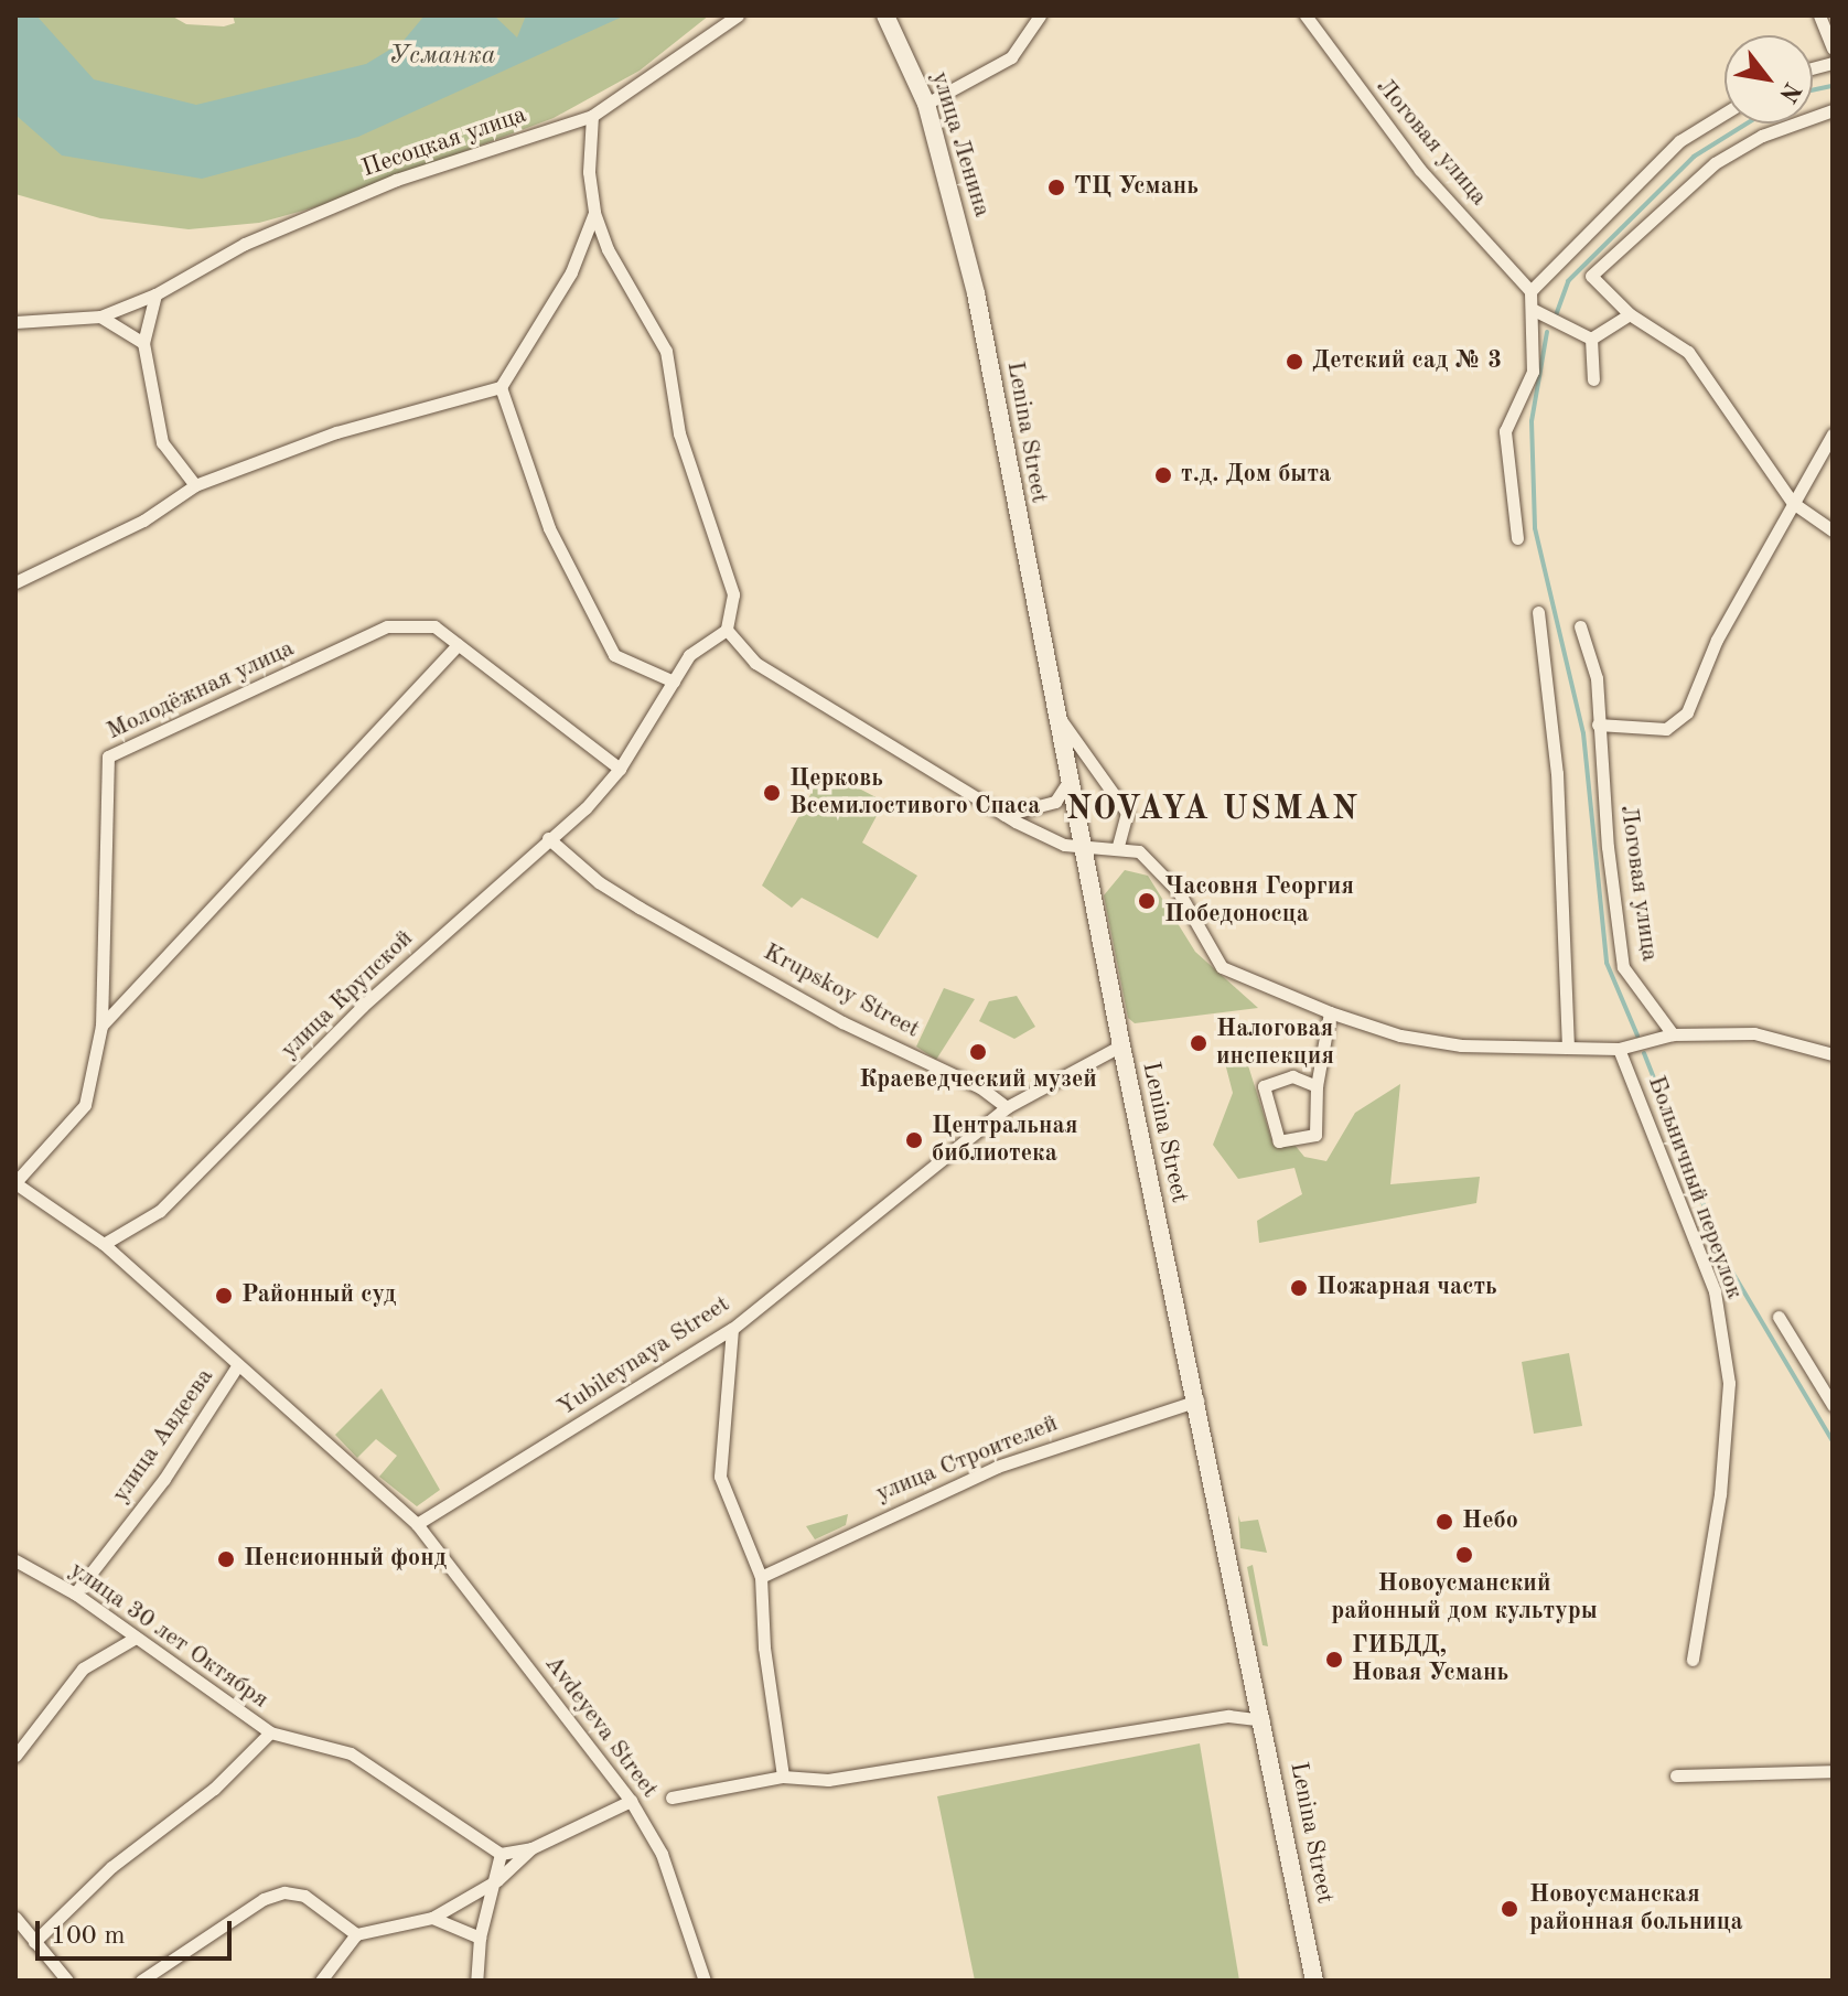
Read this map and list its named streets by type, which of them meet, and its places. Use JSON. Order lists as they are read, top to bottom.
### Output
{
  "streets": {
    "main road": ["улица Ленина", "Lenina Street"],
    "street": [
      "Песоцкая улица",
      "Логовая улица",
      "Молодёжная улица",
      "Krupskoy Street",
      "улица Крупской",
      "Больничный переулок",
      "Yubileynaya Street",
      "улица Авдеева",
      "улица Строителей",
      "улица 30 лет Октября",
      "Avdeyeva Street"
    ]
  },
  "crossings": [
    ["улица Ленина", "Lenina Street"],
    ["Lenina Street", "улица Строителей"],
    ["Молодёжная улица", "улица Крупской"],
    ["Krupskoy Street", "улица Крупской"],
    ["Krupskoy Street", "Yubileynaya Street"],
    ["Yubileynaya Street", "улица Авдеева"],
    ["Yubileynaya Street", "Avdeyeva Street"],
    ["улица Авдеева", "улица 30 лет Октября"],
    ["улица Авдеева", "Avdeyeva Street"]
  ],
  "districts": ["NOVAYA USMAN"],
  "water": ["Усманка"],
  "places": [
    "ТЦ Усмань",
    "Детский сад № 3",
    "т.д. Дом быта",
    "Церковь Всемилостивого Спаса",
    "Часовня Георгия Победоносца",
    "Налоговая инспекция",
    "Краеведческий музей",
    "Центральная библиотека",
    "Пожарная часть",
    "Районный суд",
    "Небо",
    "Новоусманский районный дом культуры",
    "Пенсионный фонд",
    "ГИБДД, Новая Усмань",
    "Новоусманская районная больница"
  ],
  "scale_bar": "100 m",
  "north": "bottom right"
}
